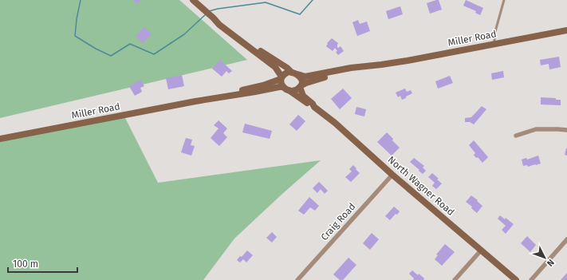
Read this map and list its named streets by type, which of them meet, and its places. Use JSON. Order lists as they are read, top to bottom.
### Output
{
  "streets": {
    "main road": ["Miller Road", "North Wagner Road"],
    "street": ["Craig Road"]
  },
  "crossings": [
    ["Miller Road", "North Wagner Road"],
    ["North Wagner Road", "Craig Road"]
  ],
  "scale_bar": "100 m",
  "north": "bottom right"
}
